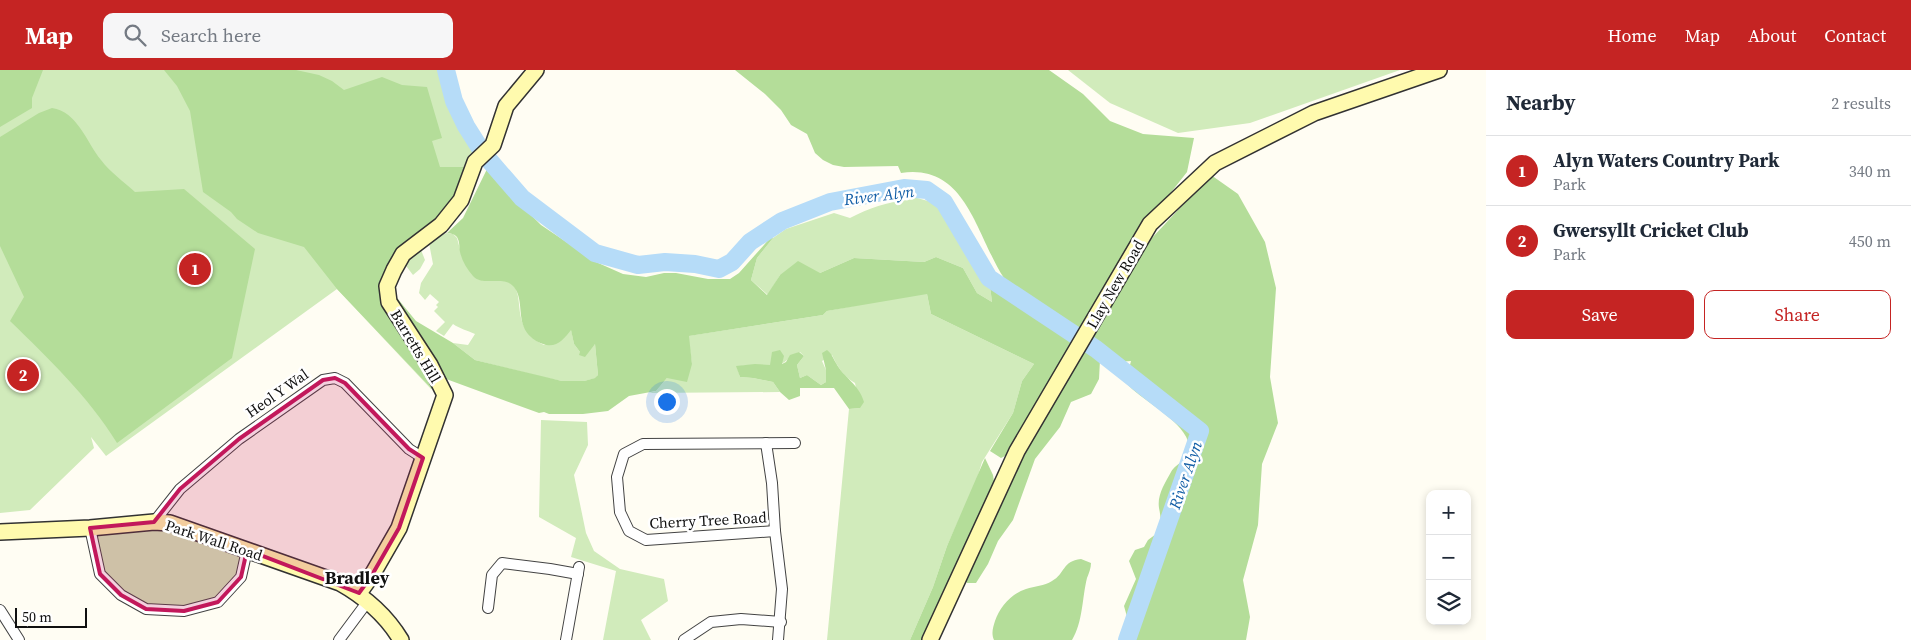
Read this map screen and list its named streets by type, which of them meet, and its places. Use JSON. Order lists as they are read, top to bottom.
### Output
{
  "streets": {
    "street": [
      "Llay New Road",
      "Barretts Hill",
      "Heol Y Wal",
      "Cherry Tree Road",
      "Park Wall Road"
    ]
  },
  "crossings": [
    ["Barretts Hill", "Heol Y Wal"],
    ["Heol Y Wal", "Park Wall Road"]
  ],
  "districts": ["Bradley"],
  "water": ["River Alyn"],
  "scale_bar": "50 m",
  "page": {
    "header": "Map",
    "search": "Search here",
    "nav": [
      "Home",
      "Map",
      "About",
      "Contact"
    ],
    "heading": ["Nearby", "2 results"],
    "list": [
      {
        "mark": "1",
        "name": "Alyn Waters Country Park",
        "note": "Park",
        "value": "340 m"
      },
      {
        "mark": "2",
        "name": "Gwersyllt Cricket Club",
        "note": "Park",
        "value": "450 m"
      }
    ],
    "pins": ["1", "2"],
    "buttons": ["Save", "Share"],
    "map_buttons": ["+", "−"],
    "scale": "50 m"
  }
}
